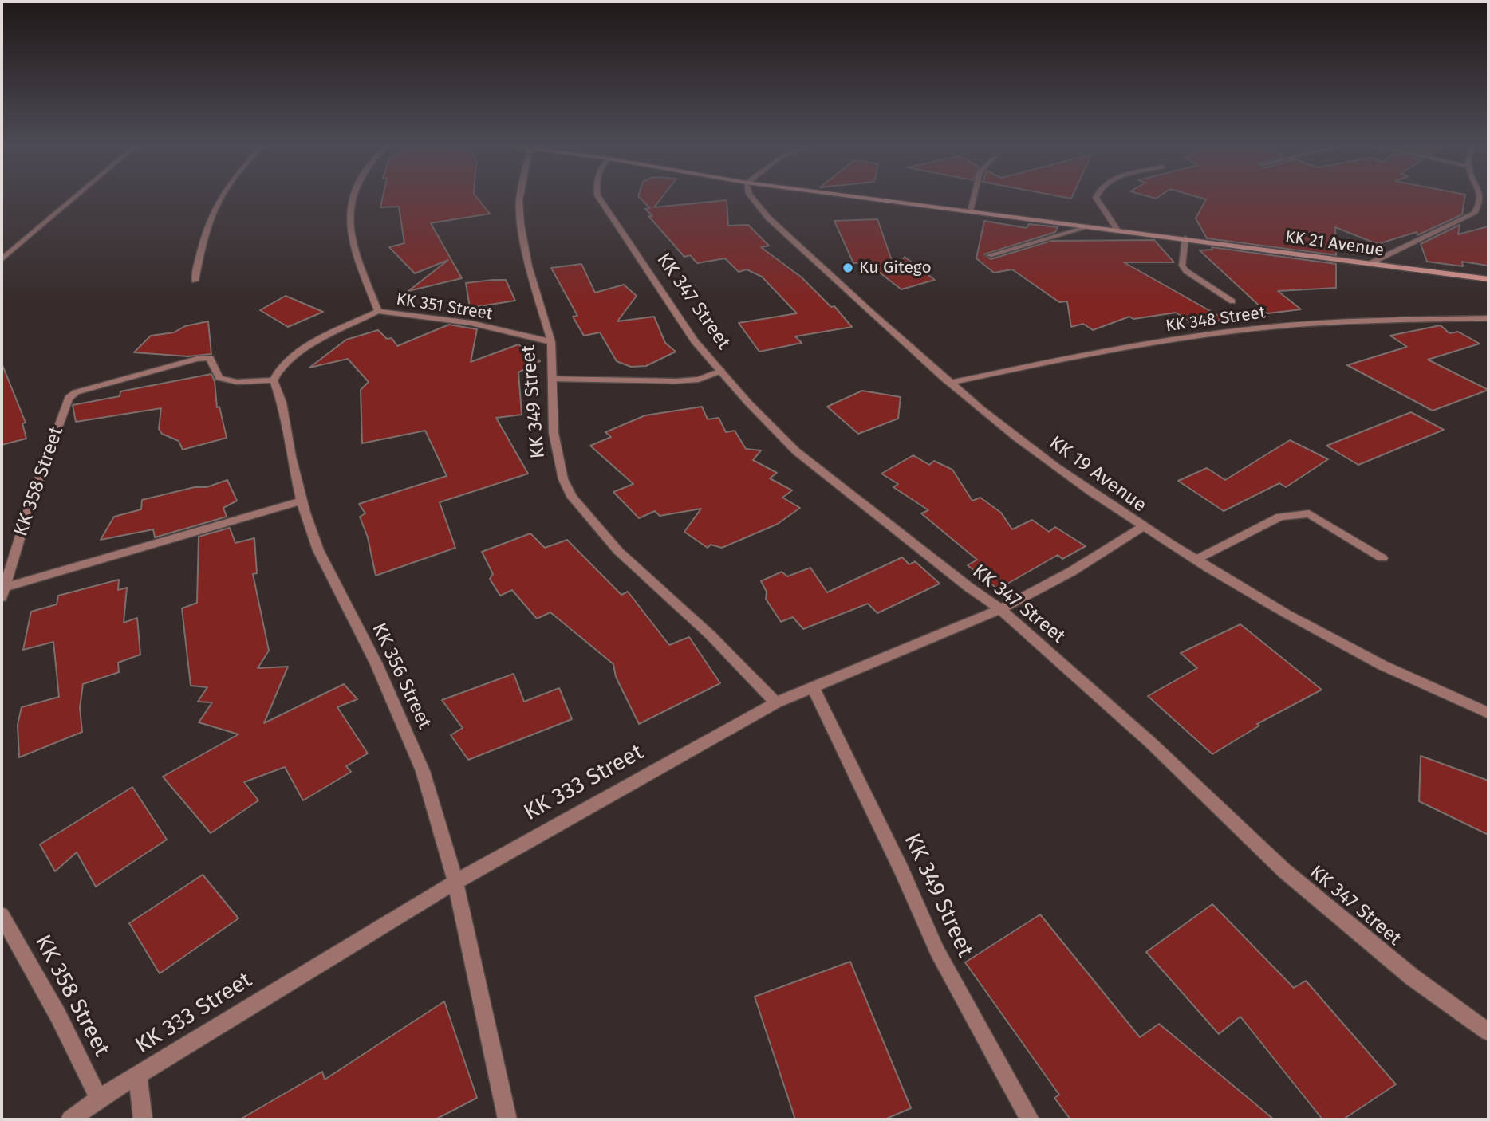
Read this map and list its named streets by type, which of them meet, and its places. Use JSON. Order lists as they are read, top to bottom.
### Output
{
  "streets": {
    "main road": ["KK 21 Avenue"],
    "street": [
      "KK 347 Street",
      "KK 351 Street",
      "KK 348 Street",
      "KK 349 Street",
      "KK 19 Avenue",
      "KK 358 Street",
      "KK 356 Street",
      "KK 333 Street"
    ]
  },
  "crossings": [
    ["KK 347 Street", "KK 333 Street"],
    ["KK 351 Street", "KK 349 Street"],
    ["KK 348 Street", "KK 19 Avenue"],
    ["KK 349 Street", "KK 333 Street"],
    ["KK 19 Avenue", "KK 333 Street"],
    ["KK 358 Street", "KK 356 Street"],
    ["KK 358 Street", "KK 333 Street"],
    ["KK 356 Street", "KK 333 Street"]
  ],
  "places": ["Ku Gitego"]
}
